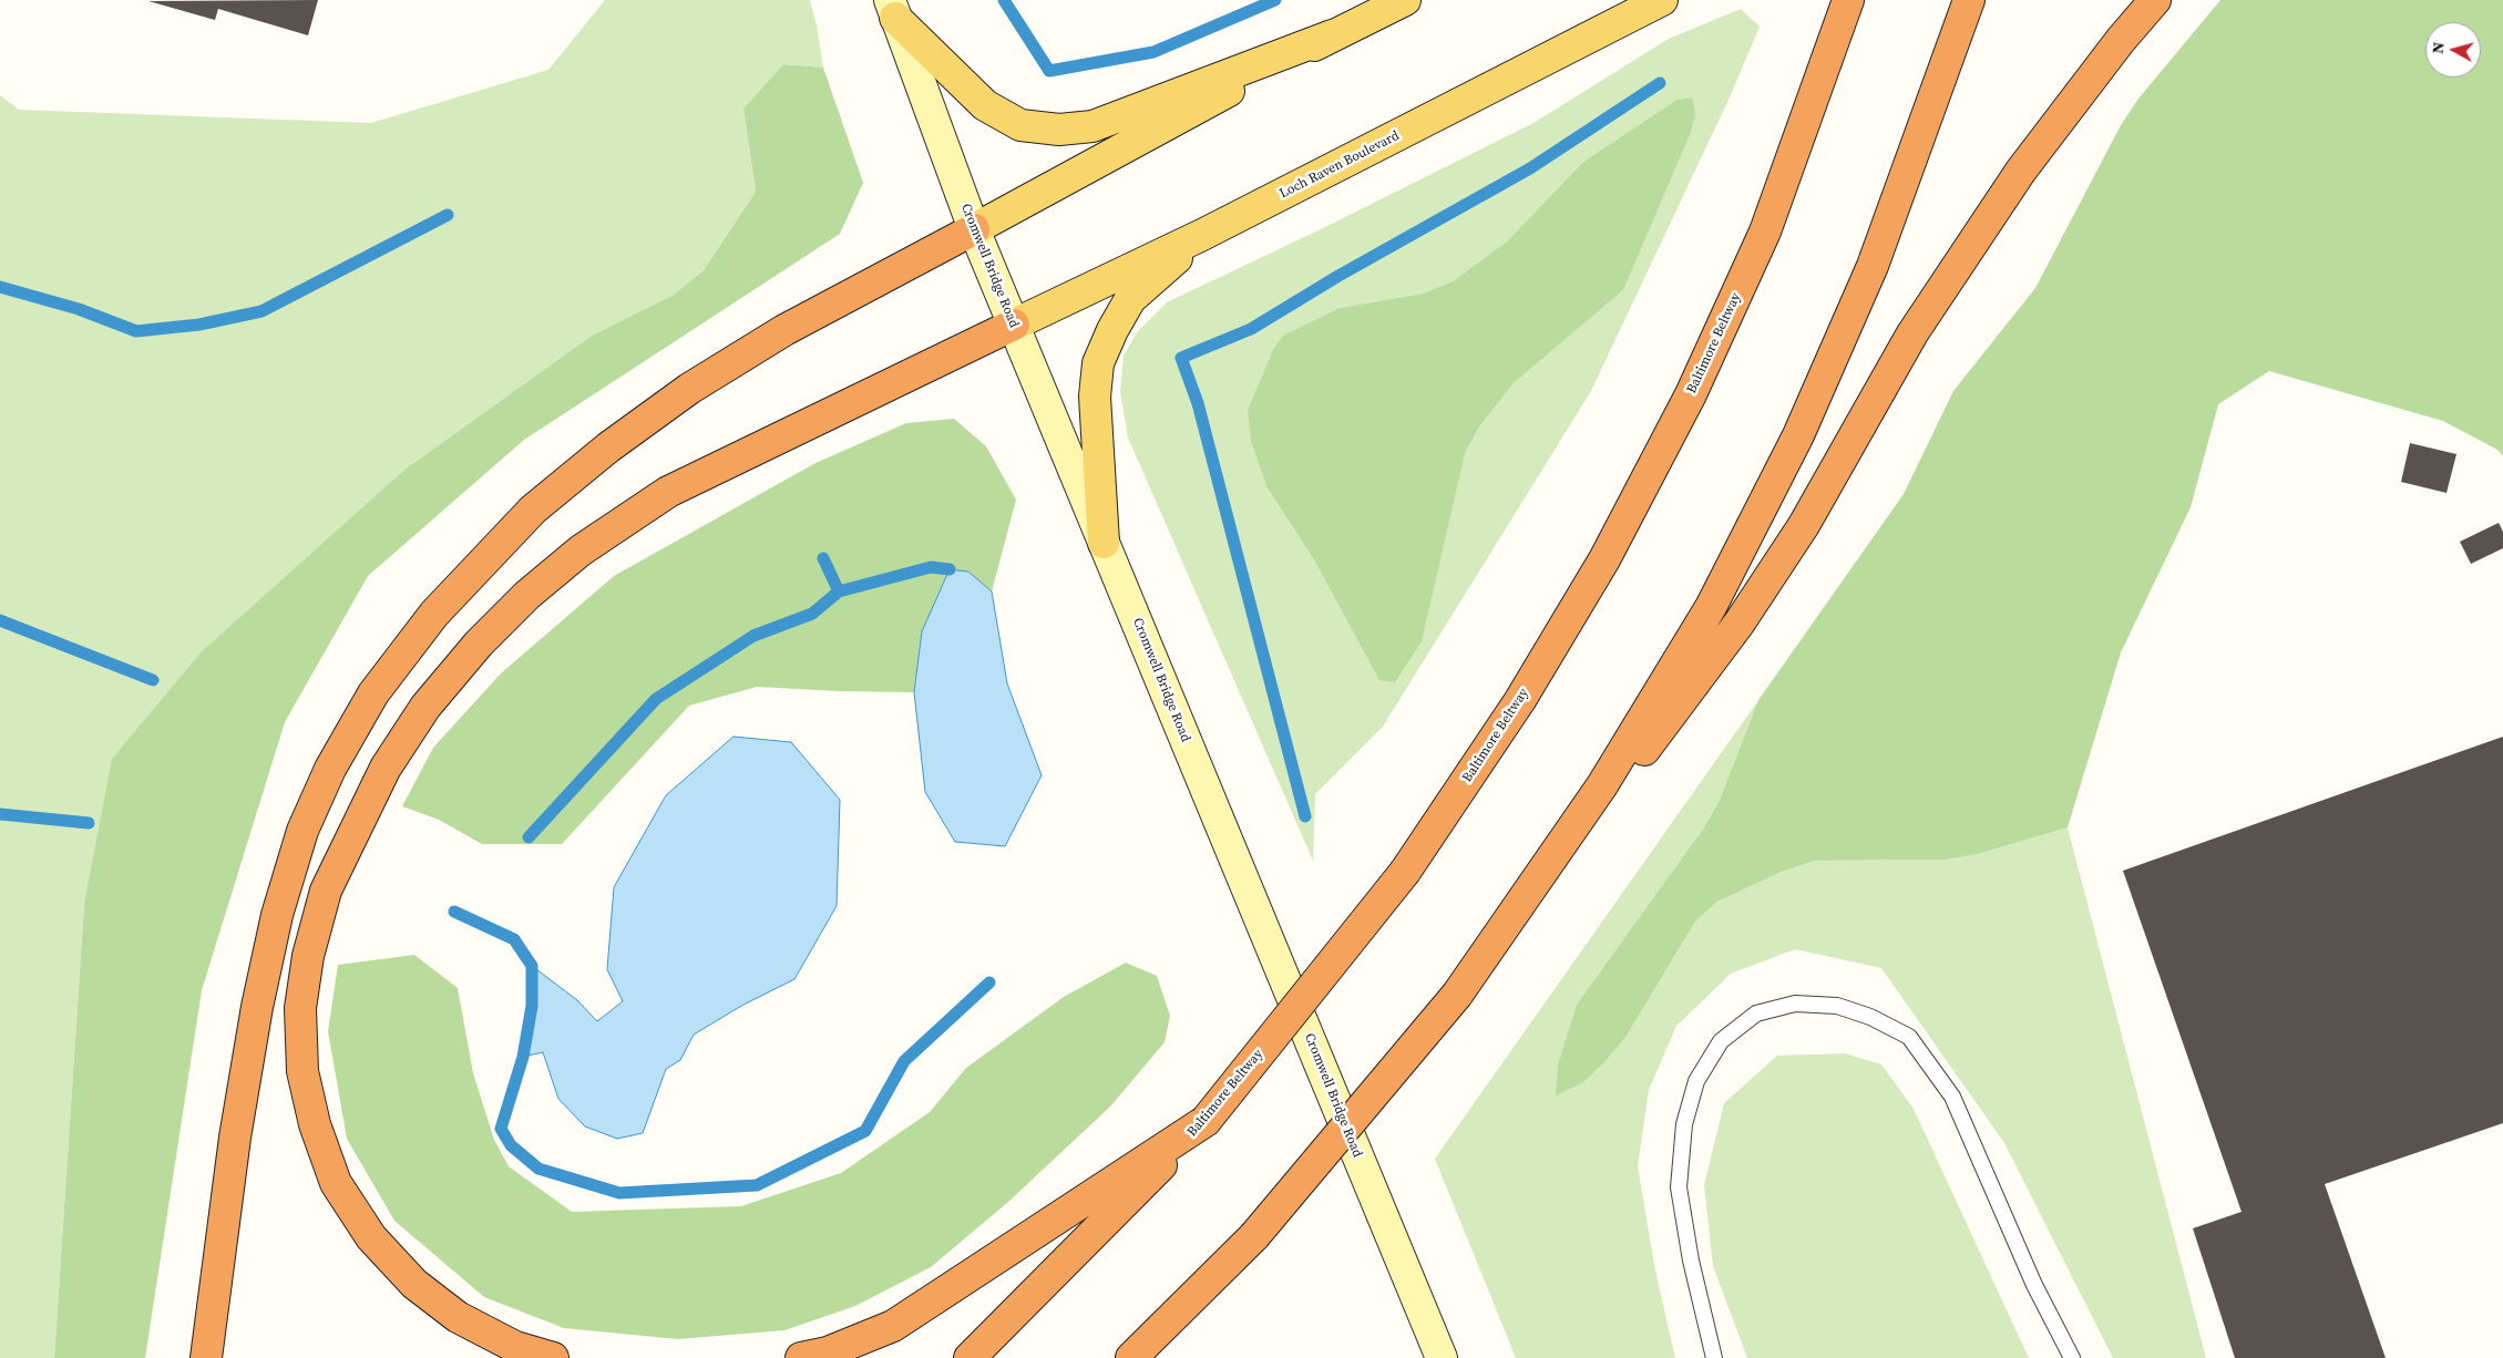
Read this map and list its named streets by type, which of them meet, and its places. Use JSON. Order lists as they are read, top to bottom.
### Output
{
  "streets": {
    "highway": ["Baltimore Beltway"],
    "main road": ["Loch Raven Boulevard", "Cromwell Bridge Road"]
  },
  "crossings": [
    ["Loch Raven Boulevard", "Cromwell Bridge Road"]
  ],
  "north": "left"
}
